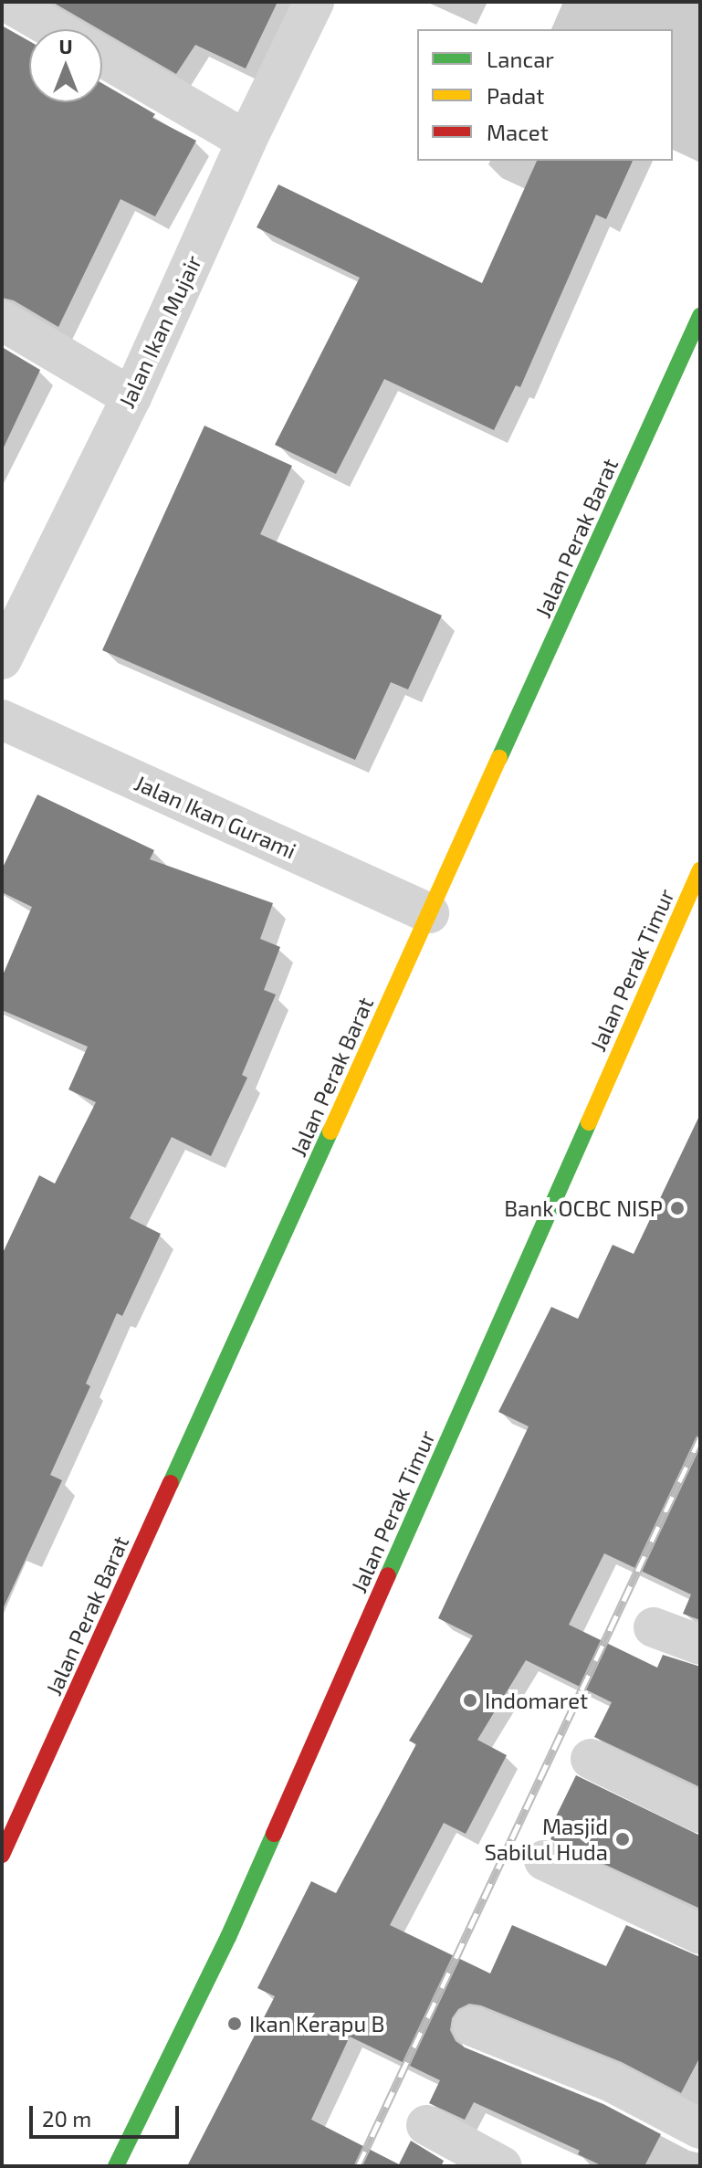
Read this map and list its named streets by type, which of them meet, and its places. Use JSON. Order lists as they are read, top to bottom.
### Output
{
  "streets": {
    "highway": ["Jalan Perak Barat", "Jalan Perak Timur"],
    "street": ["Jalan Ikan Mujair", "Jalan Ikan Gurami"]
  },
  "crossings": [
    ["Jalan Perak Barat", "Jalan Ikan Gurami"]
  ],
  "places": [
    "Bank OCBC NISP",
    "Indomaret",
    "Masjid Sabilul Huda",
    "Ikan Kerapu B"
  ],
  "legend": ["Lancar", "Padat", "Macet"],
  "scale_bar": "20 m",
  "north": "top"
}
